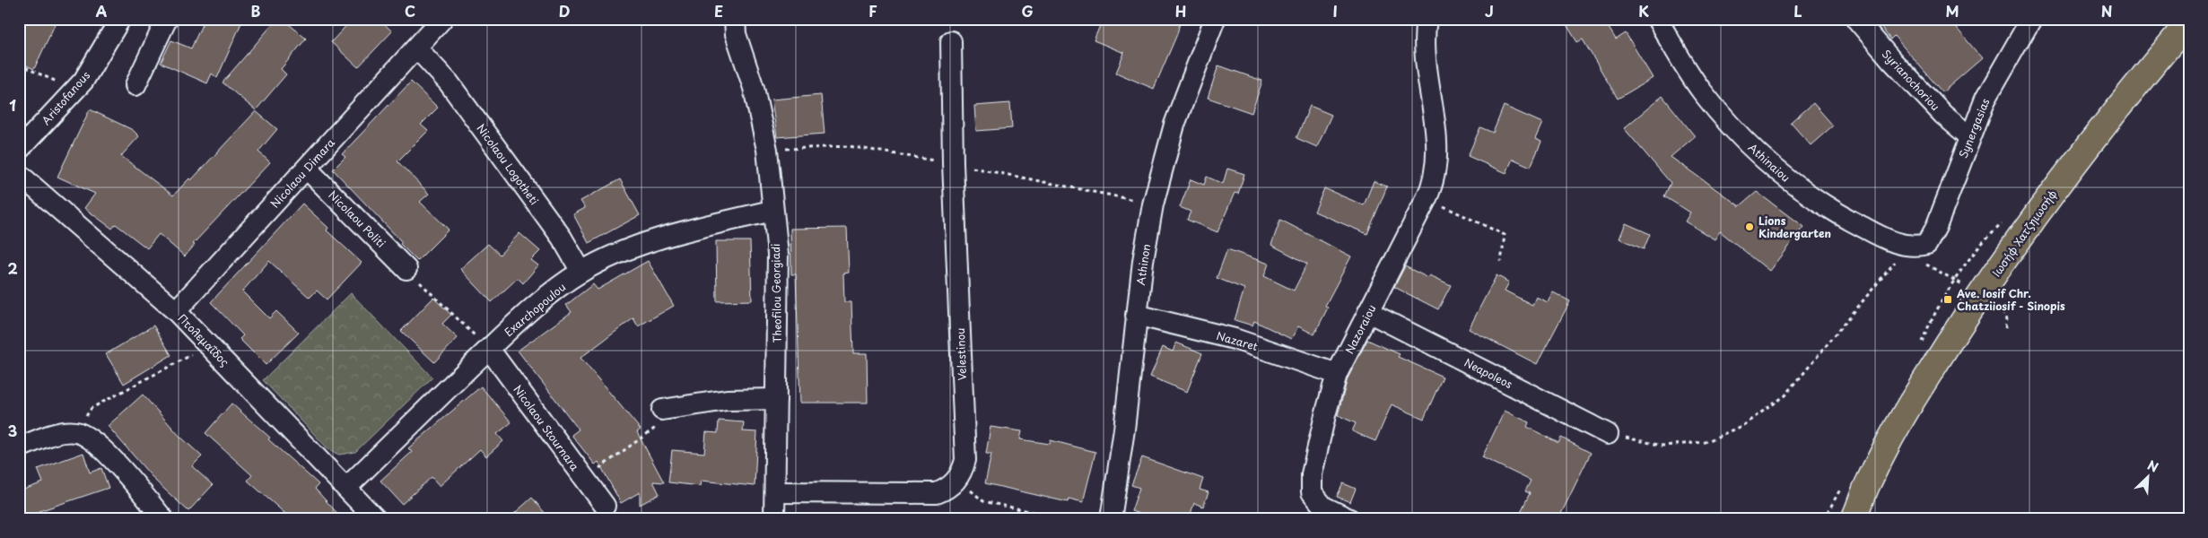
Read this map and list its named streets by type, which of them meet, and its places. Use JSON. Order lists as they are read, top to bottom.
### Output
{
  "streets": {
    "main road": ["Ιωσήφ Χατζηιωσήφ"],
    "street": [
      "Syrianochoriou",
      "Aristofanous",
      "Synergasias",
      "Athinaiou",
      "Nicolaou Logotheti",
      "Nicolaou Dimara",
      "Nicolaou Politi",
      "Athinon",
      "Theofilou Georgiadi",
      "Exarchopoulou",
      "Nazoraiou",
      "Πτολεμαΐδος",
      "Nazaret",
      "Velestinou",
      "Neapoleos",
      "Nicolaou Stournara"
    ]
  },
  "crossings": [
    ["Syrianochoriou", "Synergasias"],
    ["Synergasias", "Athinaiou"],
    ["Nicolaou Logotheti", "Nicolaou Dimara"],
    ["Nicolaou Logotheti", "Exarchopoulou"],
    ["Nicolaou Dimara", "Nicolaou Politi"],
    ["Nicolaou Dimara", "Πτολεμαΐδος"],
    ["Athinon", "Nazaret"],
    ["Theofilou Georgiadi", "Exarchopoulou"],
    ["Exarchopoulou", "Πτολεμαΐδος"],
    ["Exarchopoulou", "Nicolaou Stournara"],
    ["Nazoraiou", "Nazaret"],
    ["Nazoraiou", "Neapoleos"]
  ],
  "places": {
    "other": ["Lions Kindergarten"],
    "transit": ["Ave. Iosif Chr. Chatziiosif - Sinopis"]
  },
  "north": "top right",
  "grid": {
    "columns": [
      "A",
      "B",
      "C",
      "D",
      "E",
      "F",
      "G",
      "H",
      "I",
      "J",
      "K",
      "L",
      "M",
      "N"
    ],
    "rows": ["1", "2", "3"]
  }
}
